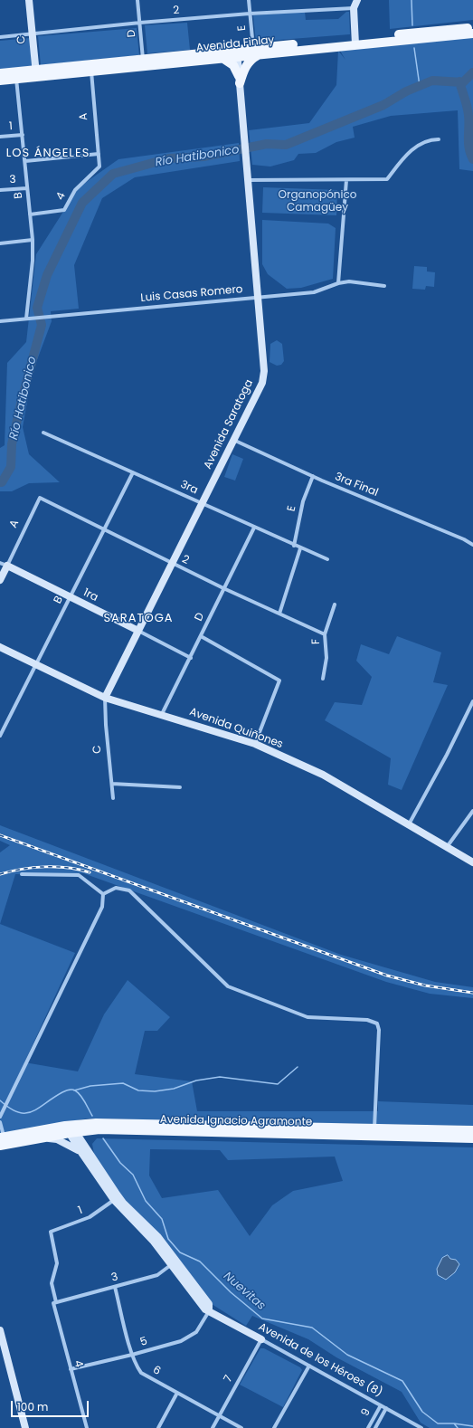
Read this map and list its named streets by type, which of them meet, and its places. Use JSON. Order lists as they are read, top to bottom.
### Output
{
  "streets": {
    "main road": ["Avenida Finlay", "Avenida Ignacio Agramonte"],
    "street": [
      "2",
      "E",
      "D",
      "C",
      "A",
      "1",
      "3",
      "B",
      "4",
      "Luis Casas Romero",
      "Avenida Saratoga",
      "3ra Final",
      "3ra",
      "1ra",
      "F",
      "Avenida Quiñones",
      "5",
      "Avenida de los Héroes (8)",
      "6",
      "7",
      "9"
    ]
  },
  "crossings": [
    ["2", "E"],
    ["2", "D"],
    ["2", "C"],
    ["2", "A"],
    ["2", "B"],
    ["2", "Avenida Saratoga"],
    ["2", "F"],
    ["E", "Avenida Finlay"],
    ["E", "3ra Final"],
    ["E", "3ra"],
    ["D", "Avenida Finlay"],
    ["D", "3ra"],
    ["D", "1ra"],
    ["D", "Avenida Quiñones"],
    ["C", "Avenida Finlay"],
    ["C", "Avenida Saratoga"],
    ["C", "Avenida Quiñones"],
    ["Avenida Finlay", "A"],
    ["Avenida Finlay", "B"],
    ["Avenida Finlay", "Avenida Saratoga"],
    ["A", "4"],
    ["A", "1ra"],
    ["1", "B"],
    ["1", "4"],
    ["3", "B"],
    ["3", "4"],
    ["3", "Avenida de los Héroes (8)"],
    ["3", "6"],
    ["B", "4"],
    ["B", "Luis Casas Romero"],
    ["B", "3ra"],
    ["B", "1ra"],
    ["B", "Avenida Quiñones"],
    ["4", "5"],
    ["Luis Casas Romero", "Avenida Saratoga"],
    ["Avenida Saratoga", "3ra Final"],
    ["Avenida Saratoga", "3ra"],
    ["Avenida Saratoga", "1ra"],
    ["Avenida Saratoga", "Avenida Quiñones"],
    ["5", "Avenida de los Héroes (8)"],
    ["5", "6"],
    ["Avenida de los Héroes (8)", "7"],
    ["Avenida de los Héroes (8)", "9"],
    ["6", "7"]
  ],
  "districts": ["LOS ÁNGELES", "SARATOGA"],
  "water": ["Río Hatibonico", "Nuevitas"],
  "parks": ["Organopónico Camagüey"],
  "scale_bar": "100 m"
}
